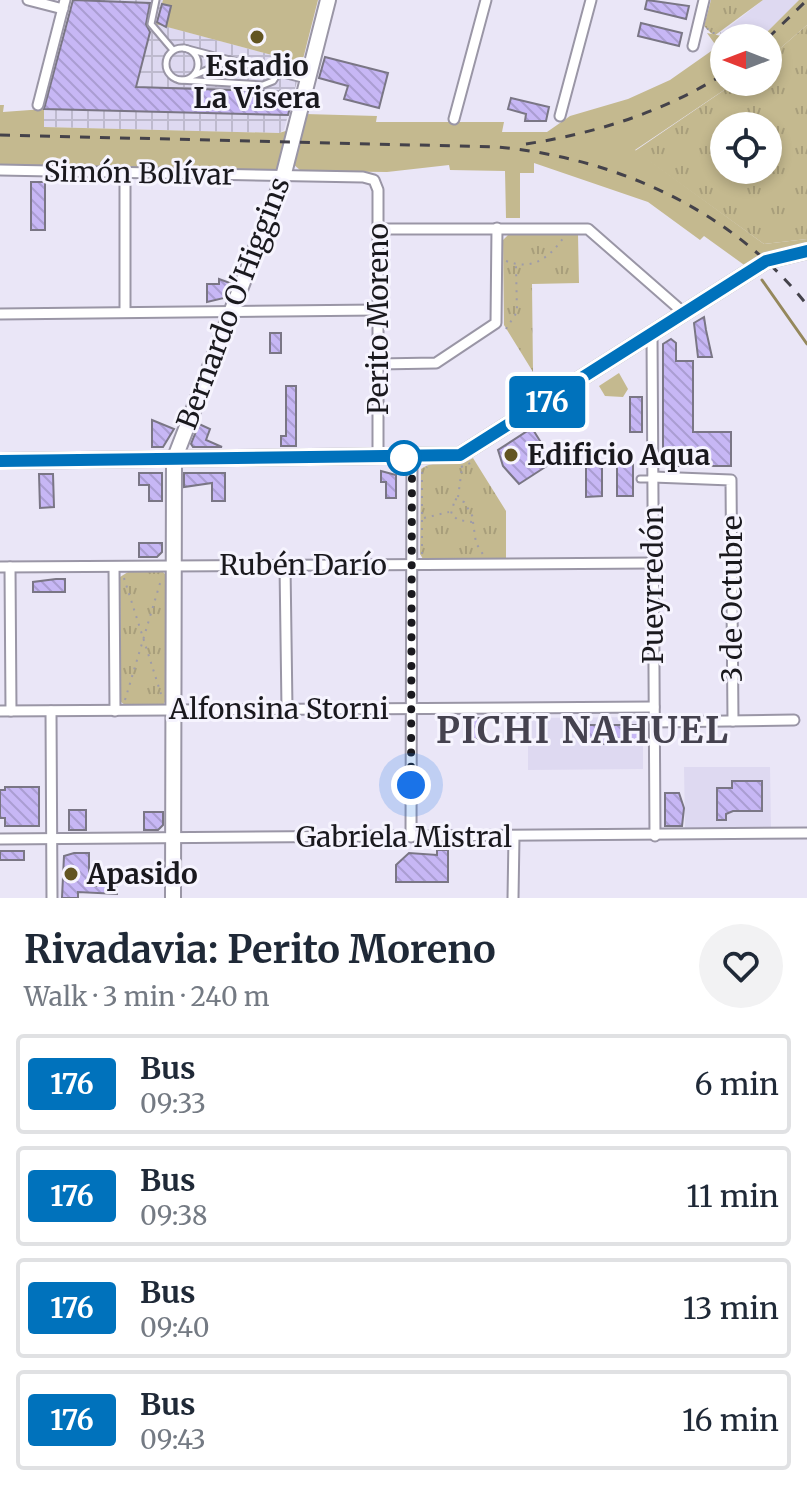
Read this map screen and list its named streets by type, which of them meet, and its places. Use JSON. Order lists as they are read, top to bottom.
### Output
{
  "streets": {
    "main road": ["Bernardo O'Higgins"],
    "street": [
      "Simón Bolívar",
      "Perito Moreno",
      "Rubén Darío",
      "Pueyrredón",
      "3 de Octubre",
      "Alfonsina Storni",
      "Gabriela Mistral"
    ]
  },
  "crossings": [
    ["Simón Bolívar", "Bernardo O'Higgins"],
    ["Simón Bolívar", "Perito Moreno"],
    ["Bernardo O'Higgins", "Rubén Darío"],
    ["Bernardo O'Higgins", "Alfonsina Storni"],
    ["Bernardo O'Higgins", "Gabriela Mistral"],
    ["Rubén Darío", "Pueyrredón"],
    ["Pueyrredón", "3 de Octubre"],
    ["Pueyrredón", "Alfonsina Storni"],
    ["Pueyrredón", "Gabriela Mistral"]
  ],
  "districts": ["PICHI NAHUEL"],
  "places": ["Estadio La Visera", "Edificio Aqua", "Apasido"],
  "lines": ["bus line 176"],
  "north": "left",
  "page": {
    "on_map": "176",
    "heading": ["Rivadavia: Perito Moreno", "Walk · 3 min · 240 m"],
    "list": [
      {
        "mark": "176",
        "name": "Bus",
        "note": "09:33",
        "value": "6 min"
      },
      {
        "mark": "176",
        "name": "Bus",
        "note": "09:38",
        "value": "11 min"
      },
      {
        "mark": "176",
        "name": "Bus",
        "note": "09:40",
        "value": "13 min"
      },
      {
        "mark": "176",
        "name": "Bus",
        "note": "09:43",
        "value": "16 min"
      }
    ]
  }
}
